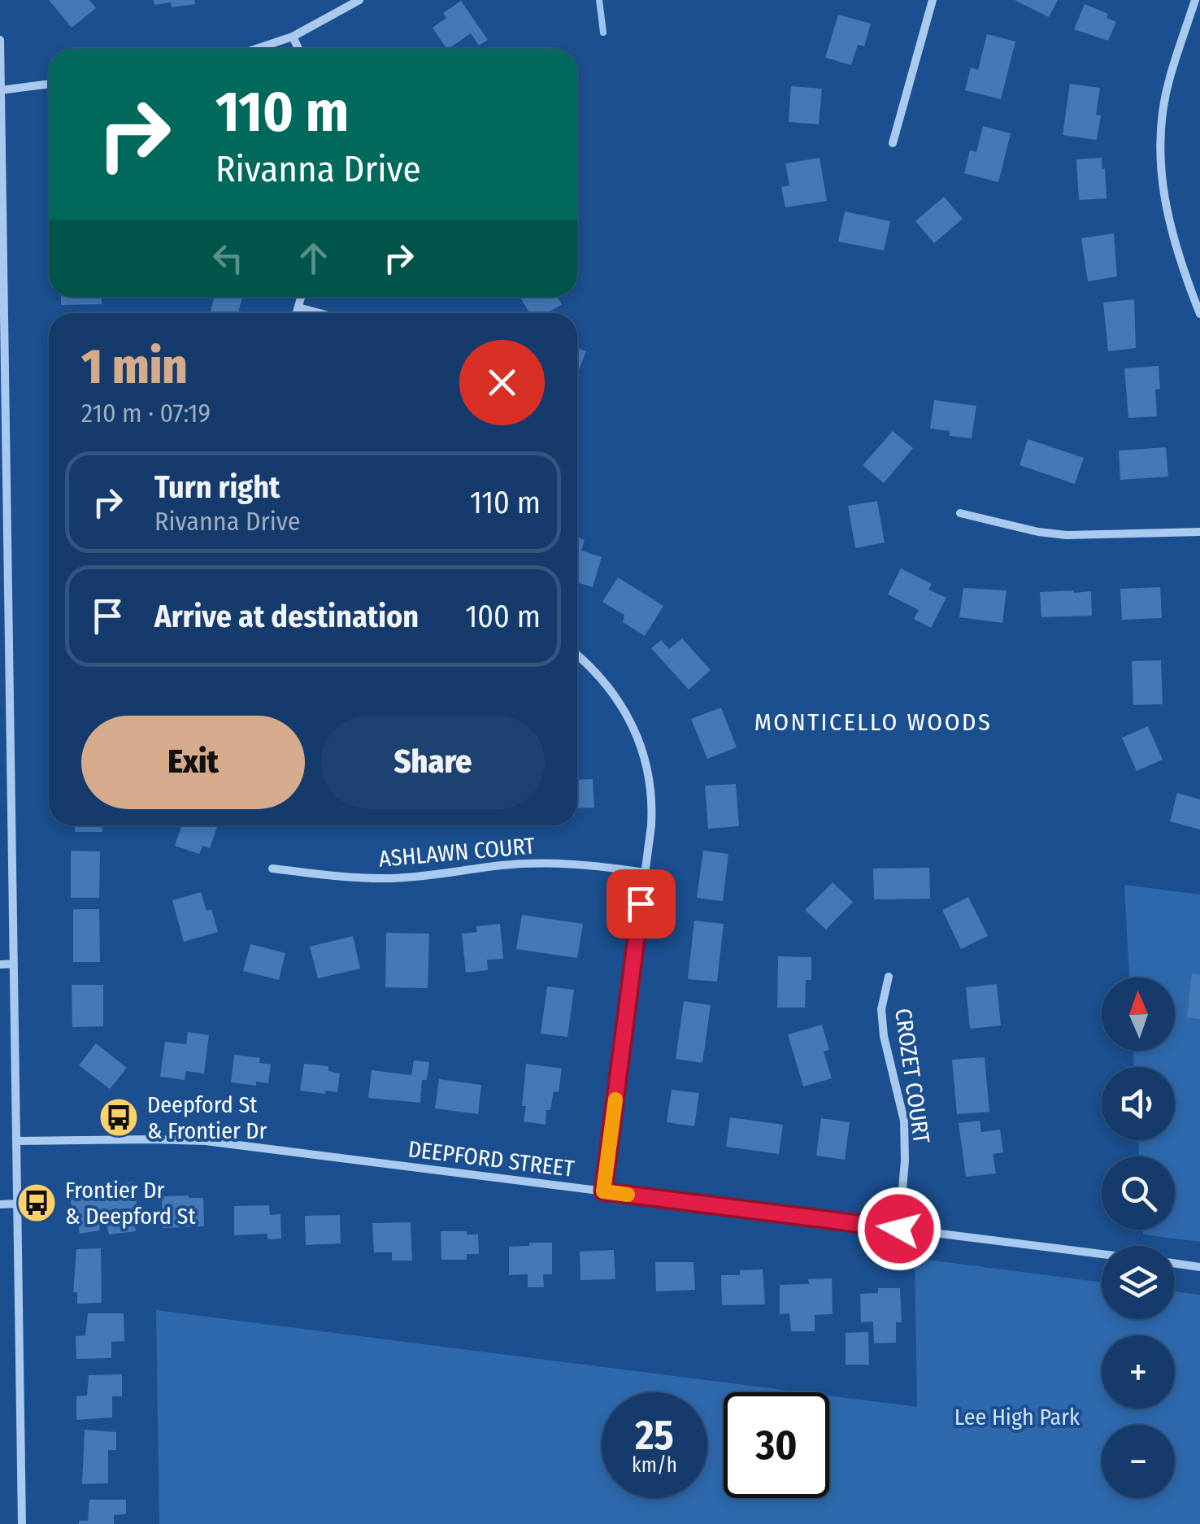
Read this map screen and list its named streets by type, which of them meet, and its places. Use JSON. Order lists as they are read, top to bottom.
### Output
{
  "streets": {
    "street": ["ASHLAWN COURT", "CROZET COURT", "DEEPFORD STREET"]
  },
  "crossings": [
    ["CROZET COURT", "DEEPFORD STREET"]
  ],
  "districts": ["MONTICELLO WOODS"],
  "parks": ["Lee High Park"],
  "places": {
    "bus stop": ["Deepford St & Frontier Dr", "Frontier Dr & Deepford St"]
  },
  "north": "top",
  "page": {
    "turn": ["110 m", "Rivanna Drive"],
    "heading": ["1 min", "210 m · 07:19"],
    "list": [
      {
        "name": "Turn right",
        "note": "Rivanna Drive",
        "value": "110 m"
      },
      {
        "name": "Arrive at destination",
        "value": "100 m"
      }
    ],
    "buttons": ["Exit", "Share"],
    "map_buttons": ["+", "−"],
    "speed": "25 km/h",
    "limit": "30"
  }
}
